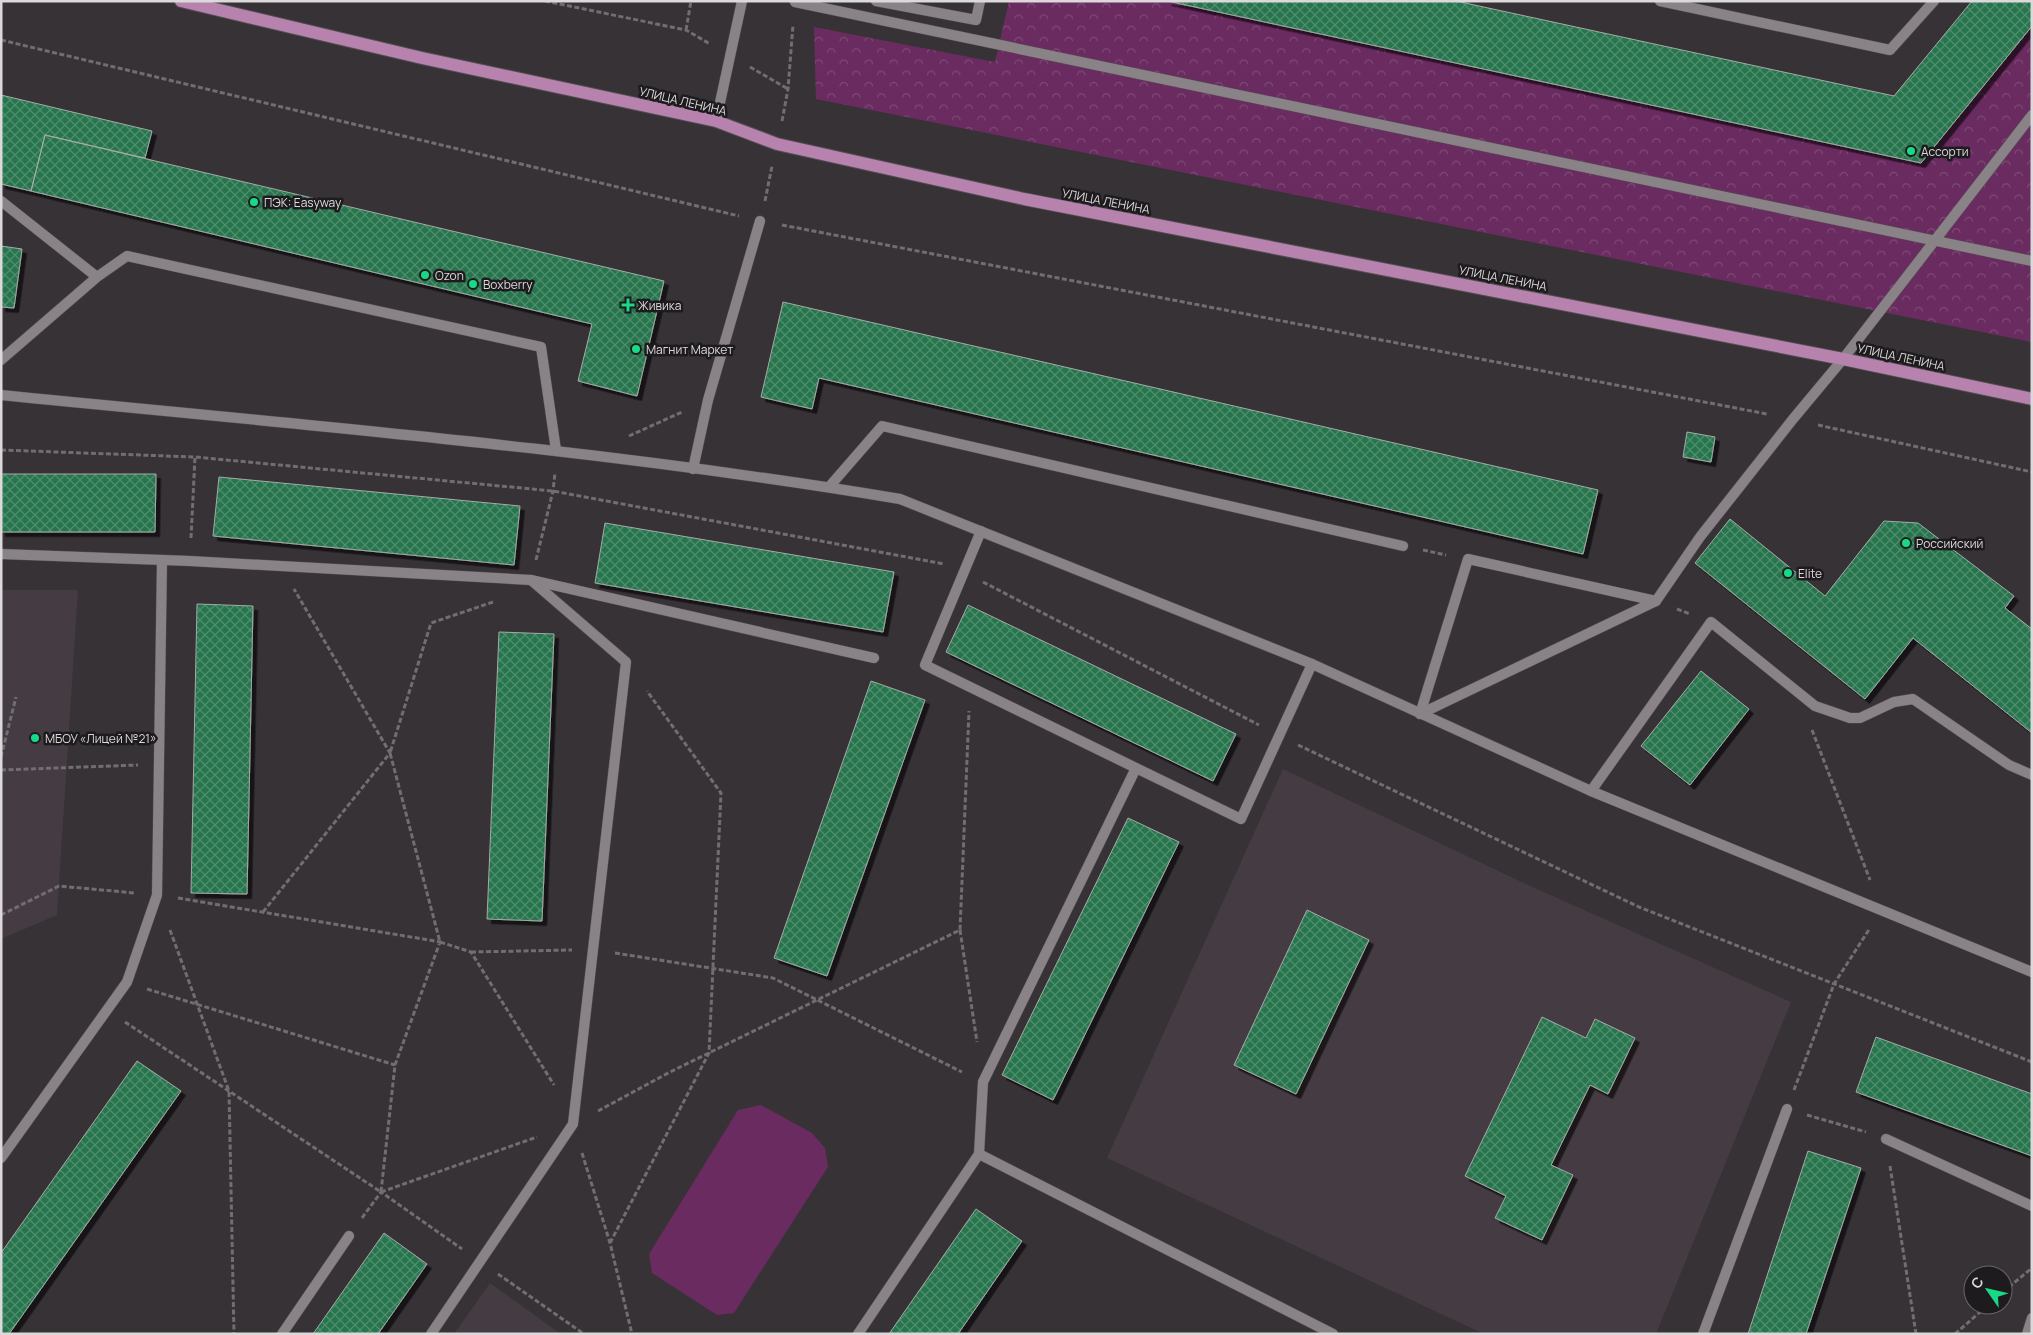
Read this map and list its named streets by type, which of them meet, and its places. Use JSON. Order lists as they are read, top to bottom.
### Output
{
  "streets": {
    "main road": ["УЛИЦА ЛЕНИНА"]
  },
  "places": {
    "other": [
      "Ассорти",
      "ПЭК: Easyway",
      "Ozon",
      "Boxberry",
      "Магнит Маркет",
      "Российский",
      "Elite",
      "МБОУ «Лицей №21»"
    ],
    "health": ["Живика"]
  },
  "north": "top left"
}
